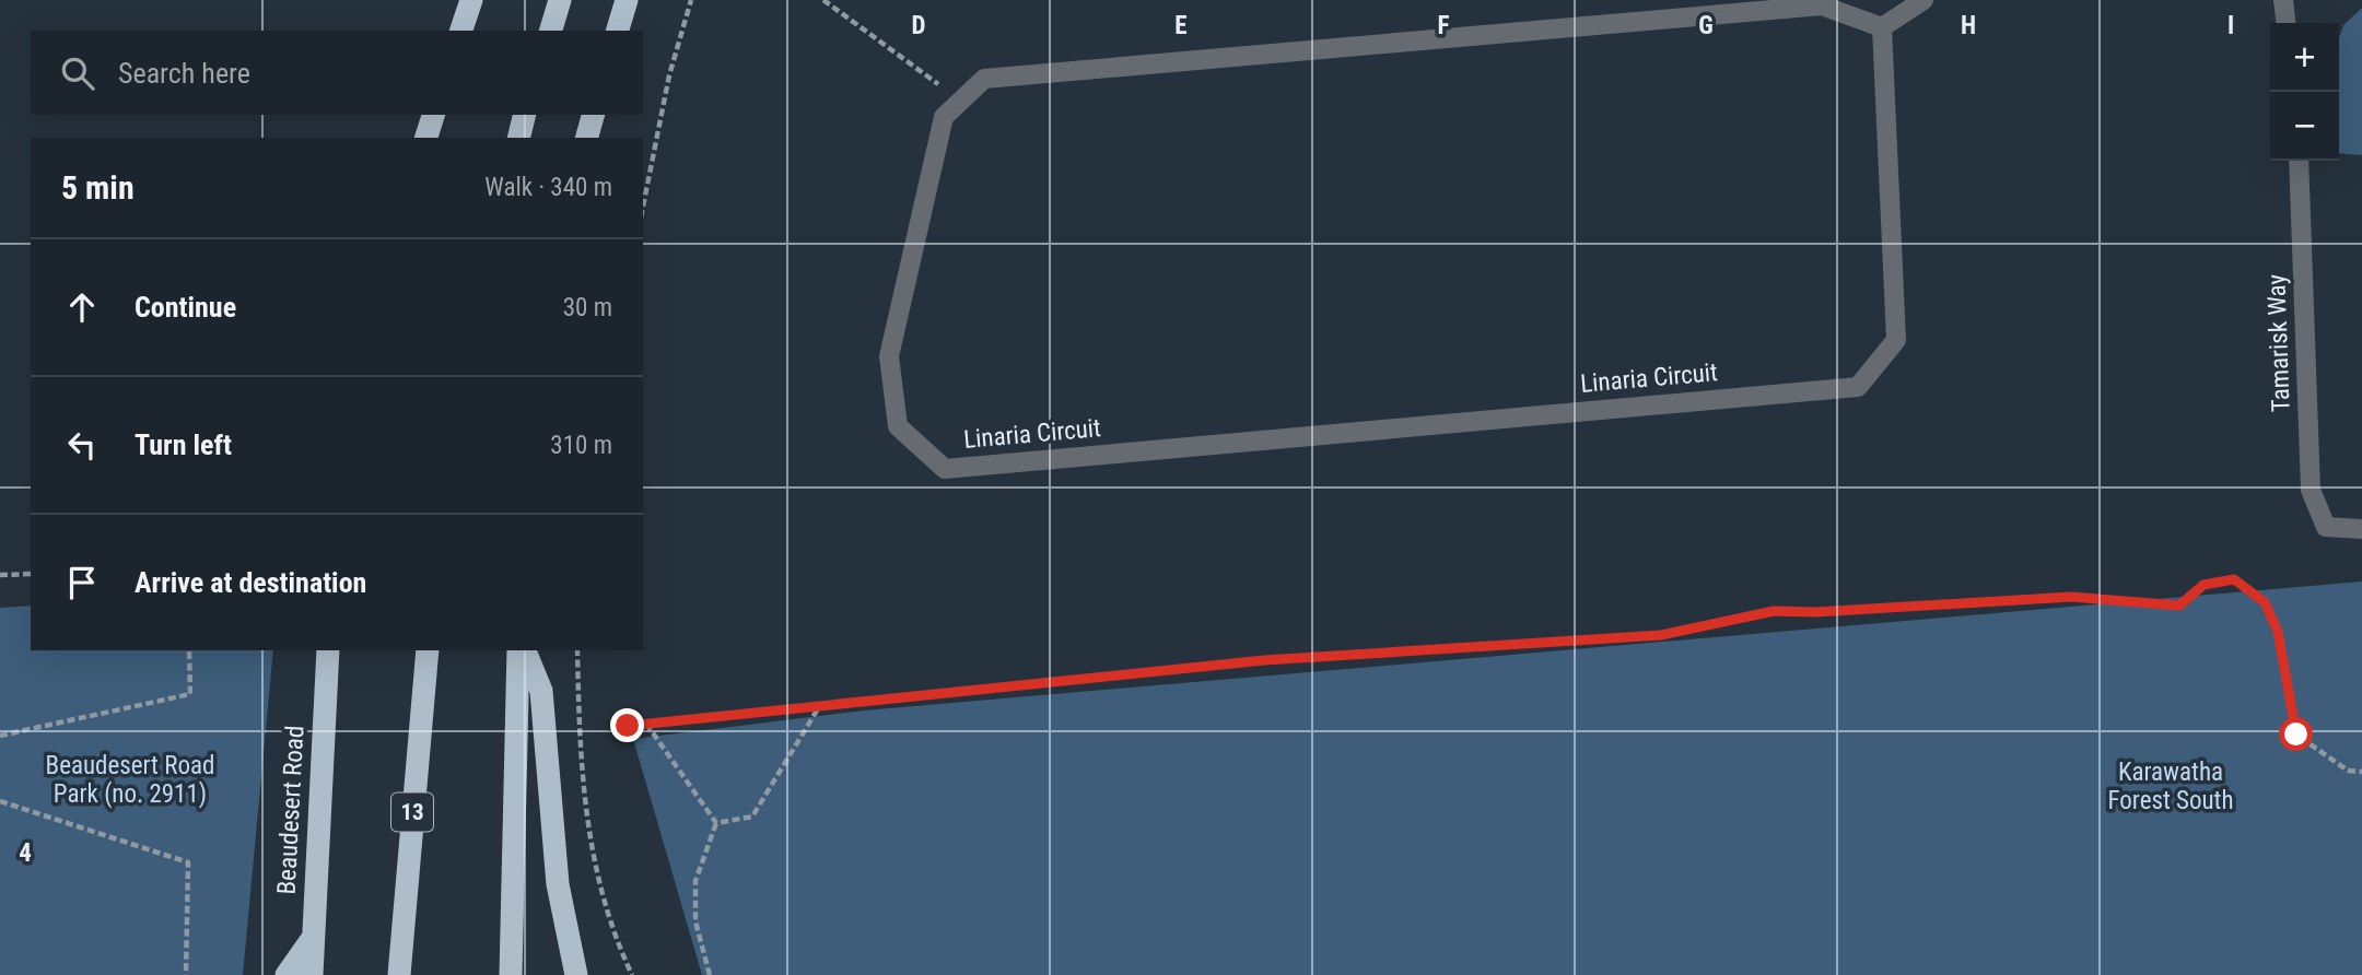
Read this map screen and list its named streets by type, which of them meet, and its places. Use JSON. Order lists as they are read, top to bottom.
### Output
{
  "streets": {
    "highway": ["Beaudesert Road", "13"],
    "street": ["Tamarisk Way", "Linaria Circuit"]
  },
  "parks": ["Beaudesert Road Park (no. 2911)", "Karawatha Forest South"],
  "page": {
    "map_buttons": ["+", "−"],
    "search": "Search here",
    "heading": ["5 min", "Walk · 340 m"],
    "list": [
      ["Continue", "30 m"],
      ["Turn left", "310 m"],
      "Arrive at destination"
    ]
  },
  "grid": {
    "columns": [
      "D",
      "E",
      "F",
      "G",
      "H",
      "I"
    ],
    "rows": ["4"]
  }
}
